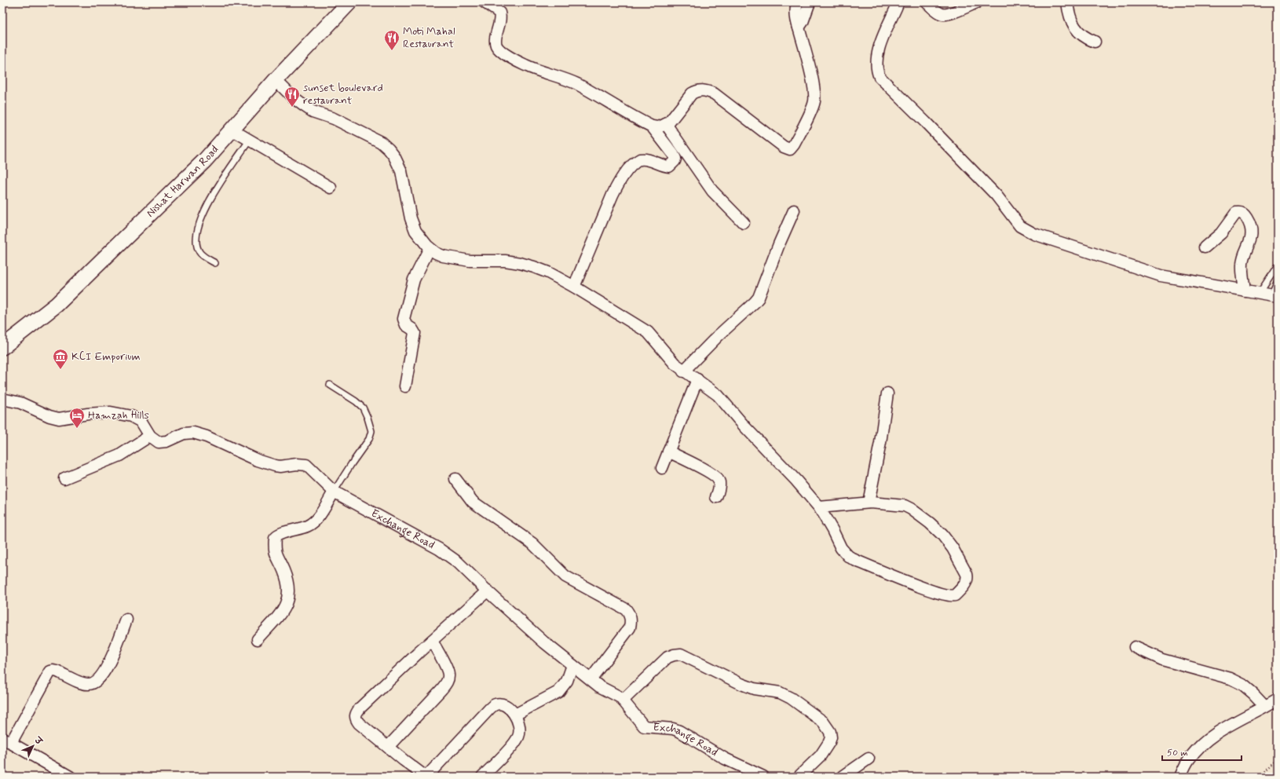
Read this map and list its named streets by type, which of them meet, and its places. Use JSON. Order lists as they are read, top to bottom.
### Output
{
  "streets": {
    "main road": ["Nishat Harwan Road"],
    "street": ["Exchange Road"]
  },
  "places": {
    "restaurant": ["Moti Mahal Restaurant", "sunset boulevard restaurant"],
    "museum": ["KCI Emporium"],
    "hotel": ["Hamzah Hills"]
  },
  "scale_bar": "50 m",
  "north": "top right"
}
